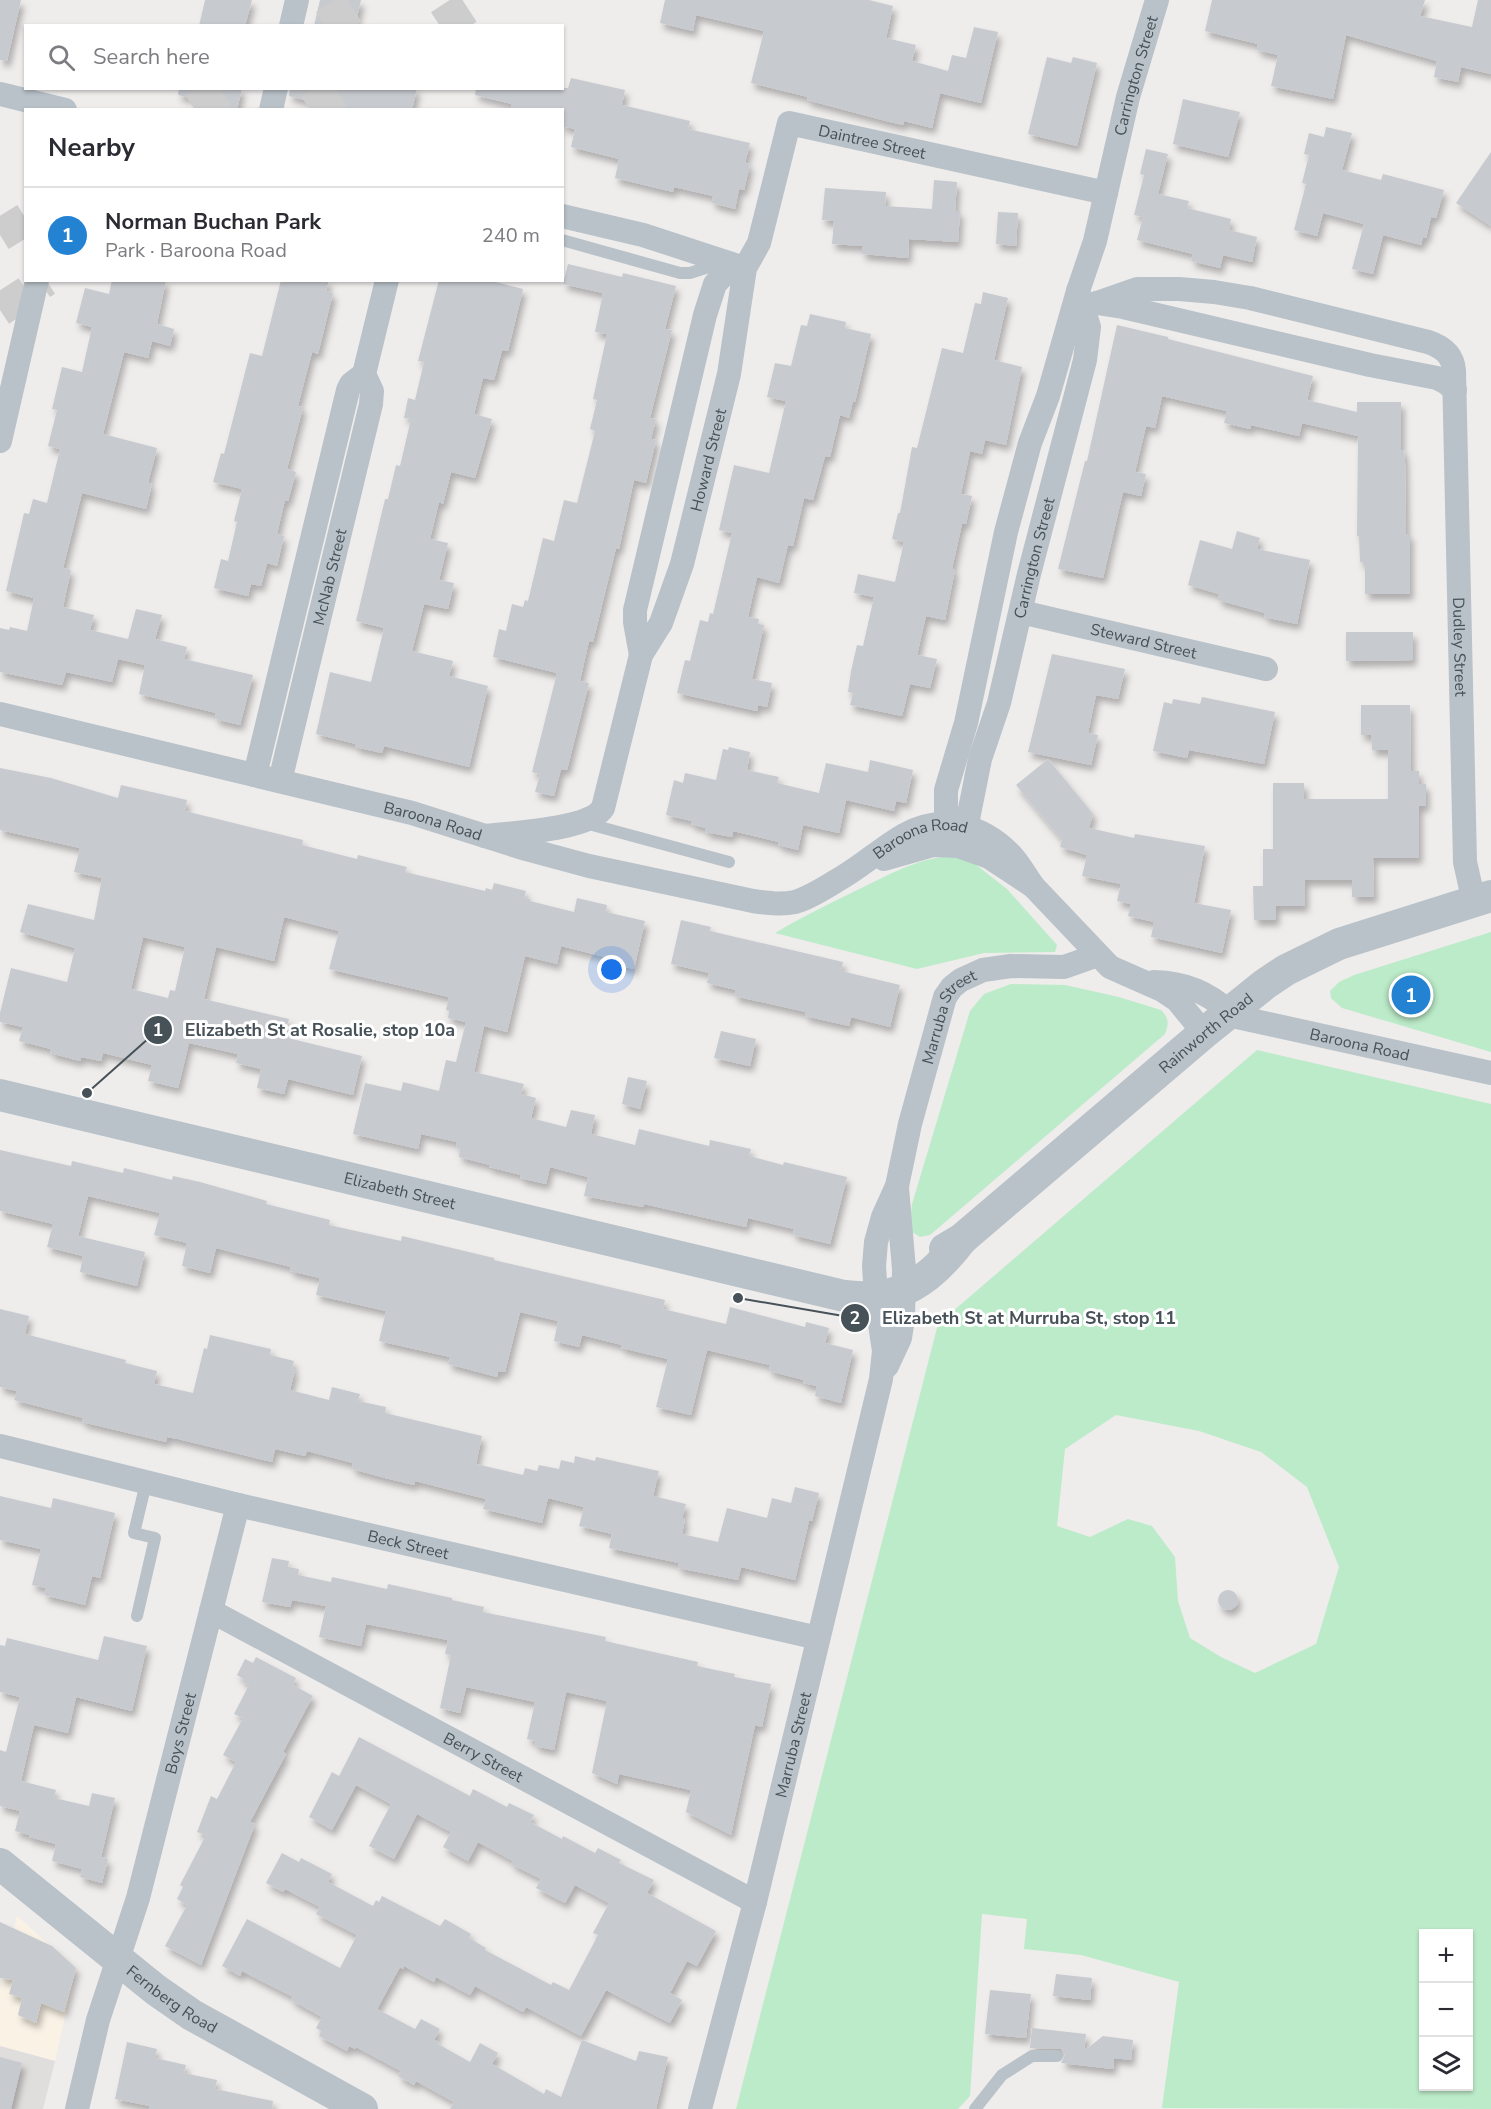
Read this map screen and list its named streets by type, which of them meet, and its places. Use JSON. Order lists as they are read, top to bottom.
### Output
{
  "streets": {
    "street": [
      "Carrington Street",
      "Daintree Street",
      "Howard Street",
      "McNab Street",
      "Steward Street",
      "Dudley Street",
      "Baroona Road",
      "Marruba Street",
      "Rainworth Road",
      "Elizabeth Street",
      "Beck Street",
      "Boys Street",
      "Berry Street",
      "Fernberg Road"
    ]
  },
  "crossings": [
    ["Carrington Street", "Daintree Street"],
    ["Carrington Street", "Steward Street"],
    ["Carrington Street", "Dudley Street"],
    ["Carrington Street", "Baroona Road"],
    ["Daintree Street", "Howard Street"],
    ["Howard Street", "Baroona Road"],
    ["McNab Street", "Baroona Road"],
    ["Dudley Street", "Rainworth Road"],
    ["Baroona Road", "Marruba Street"],
    ["Baroona Road", "Rainworth Road"],
    ["Marruba Street", "Rainworth Road"],
    ["Marruba Street", "Elizabeth Street"],
    ["Marruba Street", "Beck Street"],
    ["Marruba Street", "Berry Street"],
    ["Rainworth Road", "Elizabeth Street"],
    ["Beck Street", "Boys Street"],
    ["Boys Street", "Berry Street"],
    ["Boys Street", "Fernberg Road"]
  ],
  "places": ["Elizabeth St at Rosalie, stop 10a", "Elizabeth St at Murruba St, stop 11"],
  "page": {
    "search": "Search here",
    "heading": "Nearby",
    "list": [
      {
        "mark": "1",
        "name": "Norman Buchan Park",
        "note": "Park · Baroona Road",
        "value": "240 m"
      }
    ],
    "pins": "1",
    "map_buttons": ["+", "−"]
  }
}
